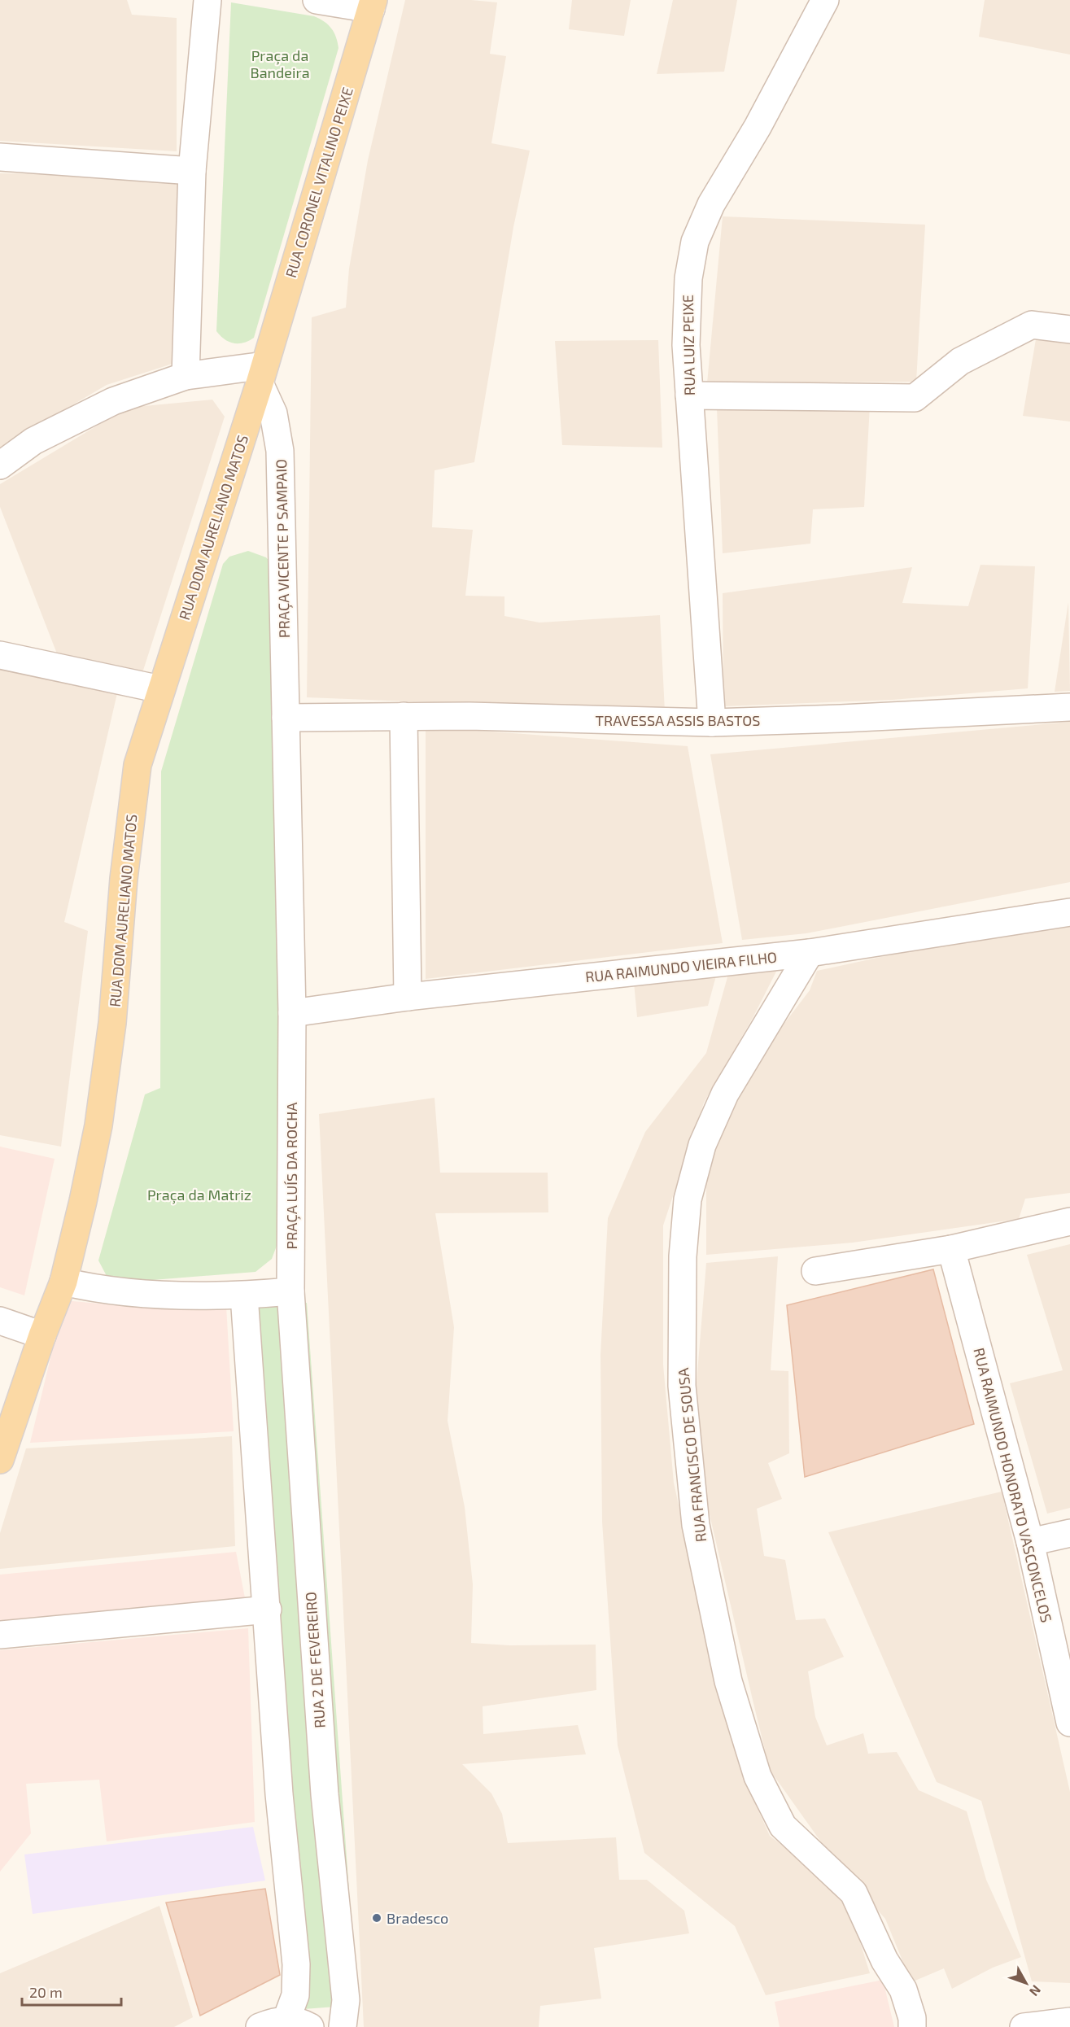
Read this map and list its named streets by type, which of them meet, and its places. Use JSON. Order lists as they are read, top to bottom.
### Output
{
  "streets": {
    "main road": ["RUA CORONEL VITALINO PEIXE", "RUA DOM AURELIANO MATOS"],
    "street": [
      "RUA LUIZ PEIXE",
      "PRAÇA VICENTE P SAMPAIO",
      "TRAVESSA ASSIS BASTOS",
      "RUA RAIMUNDO VIEIRA FILHO",
      "PRAÇA LUÍS DA ROCHA",
      "RUA FRANCISCO DE SOUSA",
      "RUA RAIMUNDO HONORATO VASCONCELOS",
      "RUA 2 DE FEVEREIRO"
    ]
  },
  "crossings": [
    ["RUA CORONEL VITALINO PEIXE", "RUA DOM AURELIANO MATOS"],
    ["RUA CORONEL VITALINO PEIXE", "PRAÇA VICENTE P SAMPAIO"],
    ["RUA LUIZ PEIXE", "TRAVESSA ASSIS BASTOS"],
    ["RUA DOM AURELIANO MATOS", "PRAÇA VICENTE P SAMPAIO"],
    ["PRAÇA VICENTE P SAMPAIO", "TRAVESSA ASSIS BASTOS"],
    ["PRAÇA VICENTE P SAMPAIO", "RUA RAIMUNDO VIEIRA FILHO"],
    ["PRAÇA VICENTE P SAMPAIO", "PRAÇA LUÍS DA ROCHA"],
    ["RUA RAIMUNDO VIEIRA FILHO", "PRAÇA LUÍS DA ROCHA"],
    ["RUA RAIMUNDO VIEIRA FILHO", "RUA FRANCISCO DE SOUSA"],
    ["PRAÇA LUÍS DA ROCHA", "RUA 2 DE FEVEREIRO"]
  ],
  "parks": ["Praça da Bandeira", "Praça da Matriz"],
  "places": ["Bradesco"],
  "scale_bar": "20 m",
  "north": "bottom right"
}
